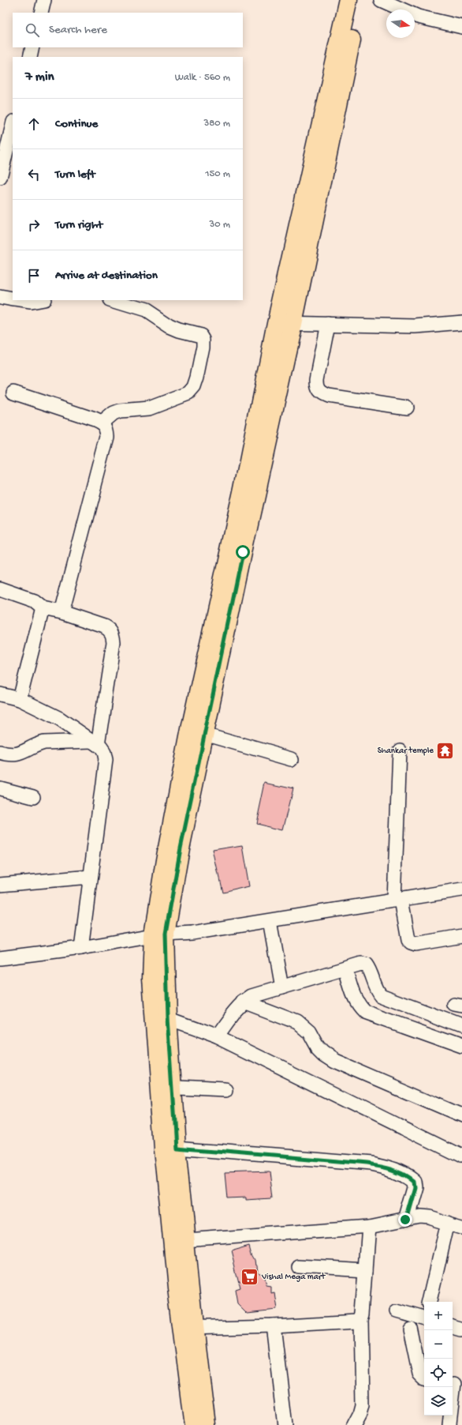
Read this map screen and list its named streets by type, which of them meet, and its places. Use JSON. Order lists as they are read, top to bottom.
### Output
{
  "places": {
    "temple": ["Shankar temple"],
    "supermarket": ["Vishal Mega mart"]
  },
  "north": "right",
  "page": {
    "search": "Search here",
    "heading": ["7 min", "Walk · 560 m"],
    "list": [
      ["Continue", "380 m"],
      ["Turn left", "150 m"],
      ["Turn right", "30 m"],
      "Arrive at destination"
    ],
    "map_buttons": ["+", "−"]
  }
}
